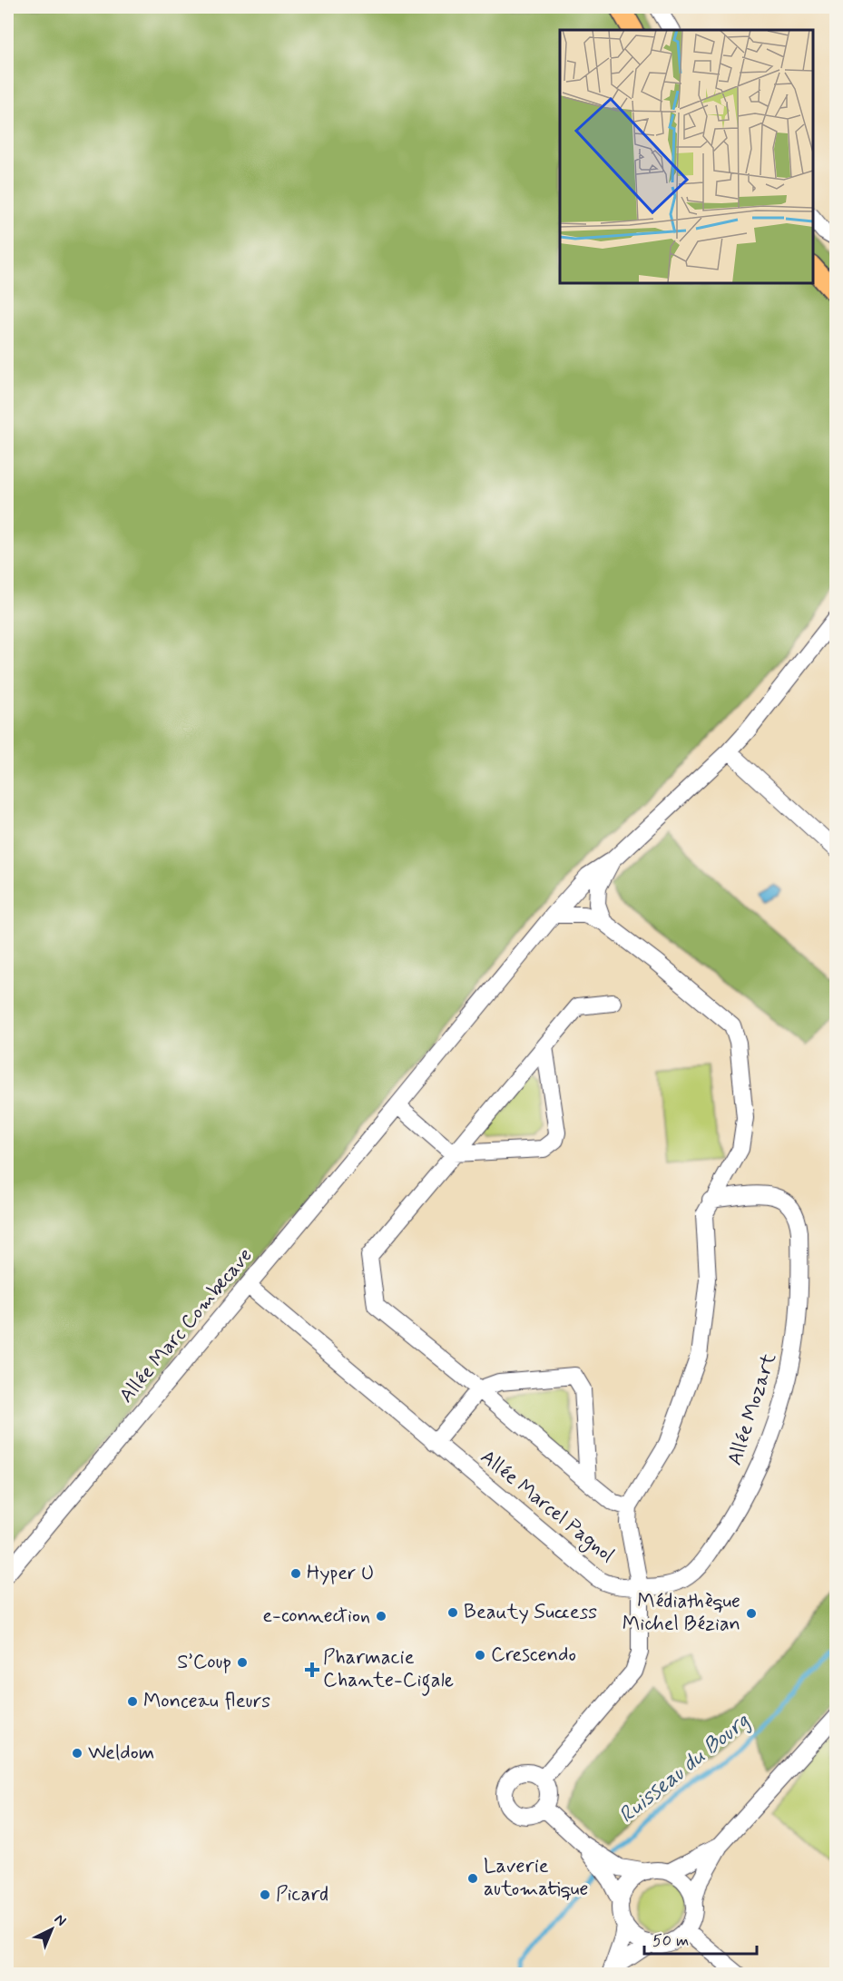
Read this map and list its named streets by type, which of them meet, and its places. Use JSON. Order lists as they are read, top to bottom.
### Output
{
  "streets": {
    "street": ["Allée Marc Combecave", "Allée Mozart", "Allée Marcel Pagnol"]
  },
  "crossings": [
    ["Allée Marc Combecave", "Allée Marcel Pagnol"],
    ["Allée Mozart", "Allée Marcel Pagnol"]
  ],
  "water": ["Ruisseau du Bourg"],
  "places": {
    "other": [
      "Hyper U",
      "Beauty Success",
      "Médiathèque Michel Bézian",
      "e-connection",
      "Crescendo",
      "S’Coup",
      "Monceau fleurs",
      "Weldom",
      "Laverie automatique",
      "Picard"
    ],
    "health": ["Pharmacie Chante-Cigale"]
  },
  "scale_bar": "50 m",
  "north": "top right"
}
